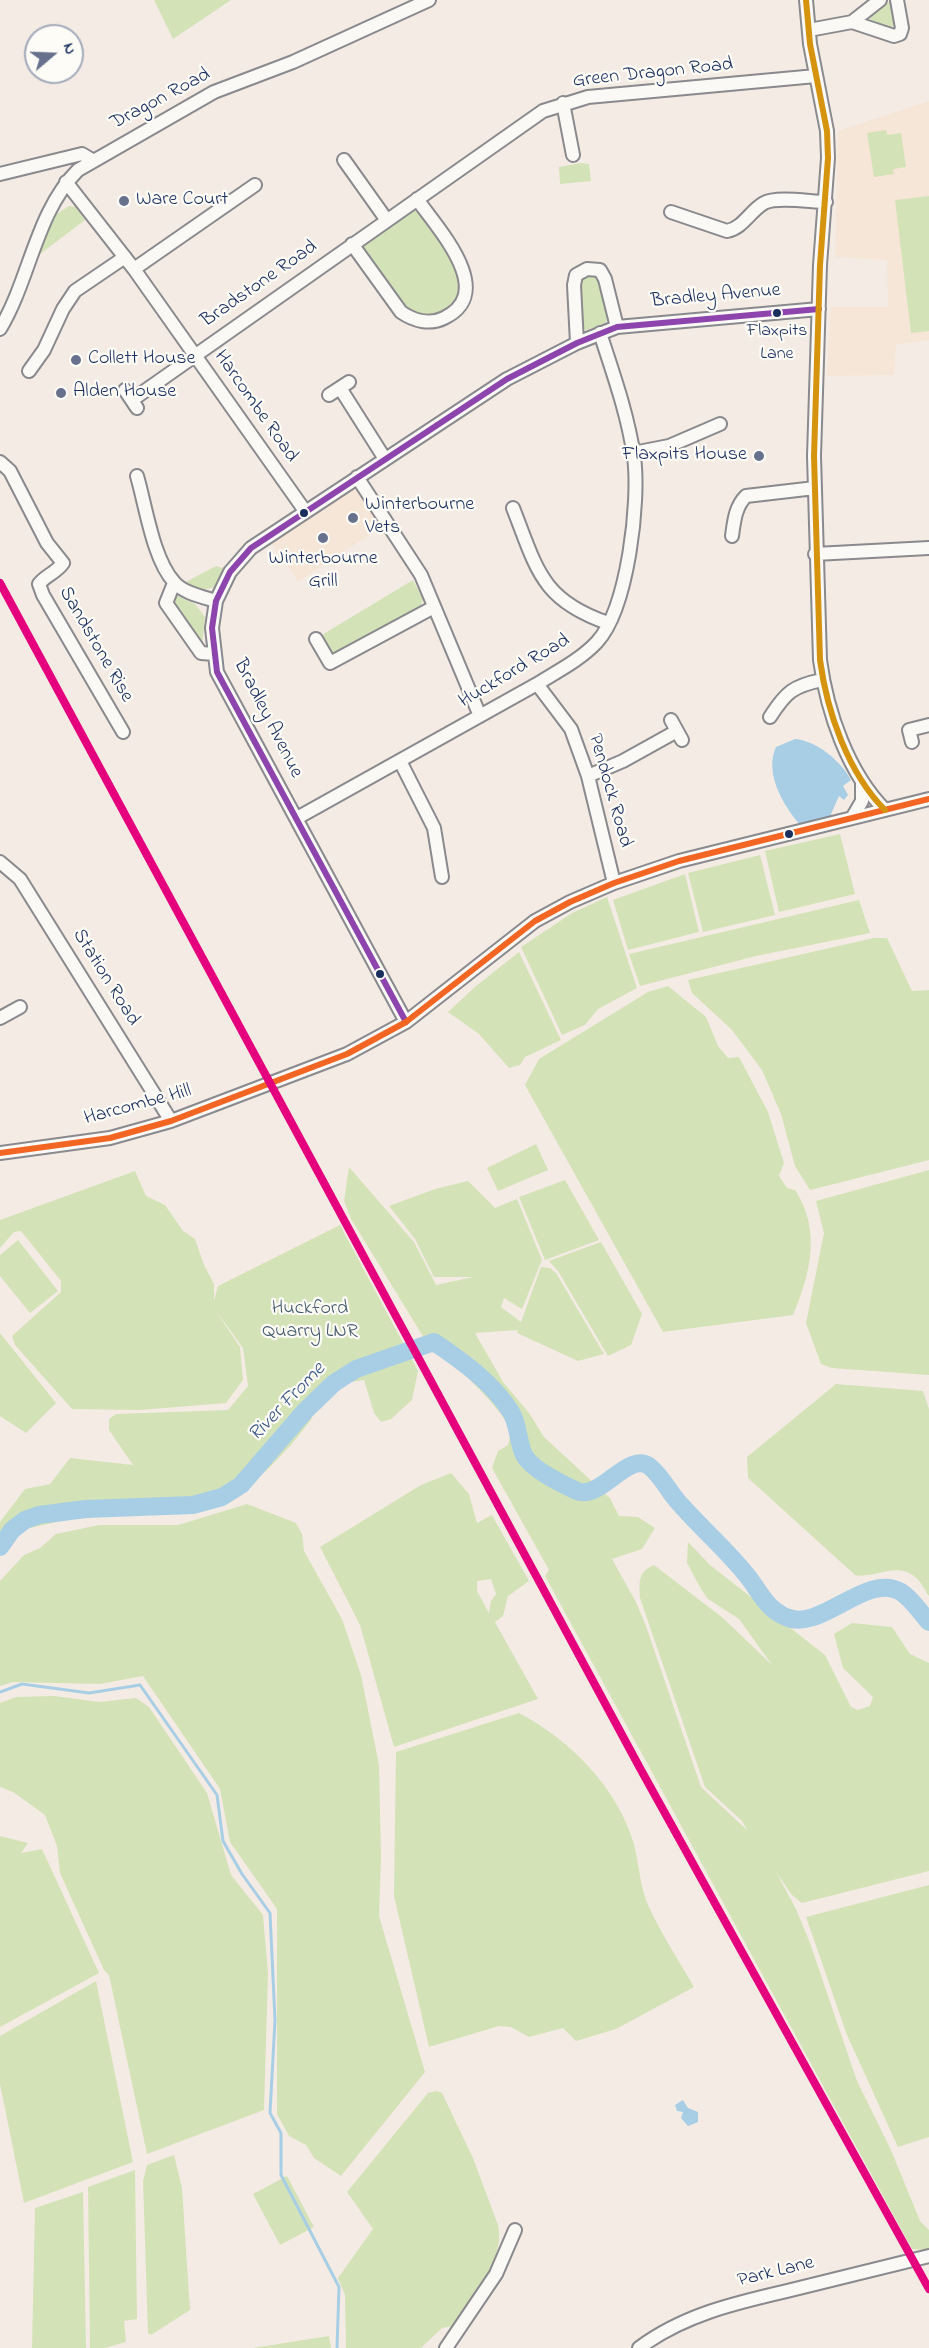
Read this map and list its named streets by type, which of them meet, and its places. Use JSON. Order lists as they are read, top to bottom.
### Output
{
  "streets": {
    "street": [
      "Green Dragon Road",
      "Dragon Road",
      "Bradstone Road",
      "Bradley Avenue",
      "Harcombe Road",
      "Sandstone Rise",
      "Huckford Road",
      "Pendock Road",
      "Station Road",
      "Harcombe Hill",
      "Park Lane"
    ]
  },
  "crossings": [
    ["Green Dragon Road", "Bradstone Road"],
    ["Dragon Road", "Harcombe Road"],
    ["Bradstone Road", "Harcombe Road"],
    ["Bradley Avenue", "Harcombe Road"],
    ["Bradley Avenue", "Huckford Road"],
    ["Bradley Avenue", "Harcombe Hill"],
    ["Huckford Road", "Pendock Road"],
    ["Pendock Road", "Harcombe Hill"],
    ["Station Road", "Harcombe Hill"]
  ],
  "water": ["River Frome"],
  "parks": ["Huckford Quarry LNR"],
  "places": [
    "Ware Court",
    "Flaxpits Lane",
    "Collett House",
    "Alden House",
    "Flaxpits House",
    "Winterbourne Vets",
    "Winterbourne Grill"
  ],
  "north": "right"
}
